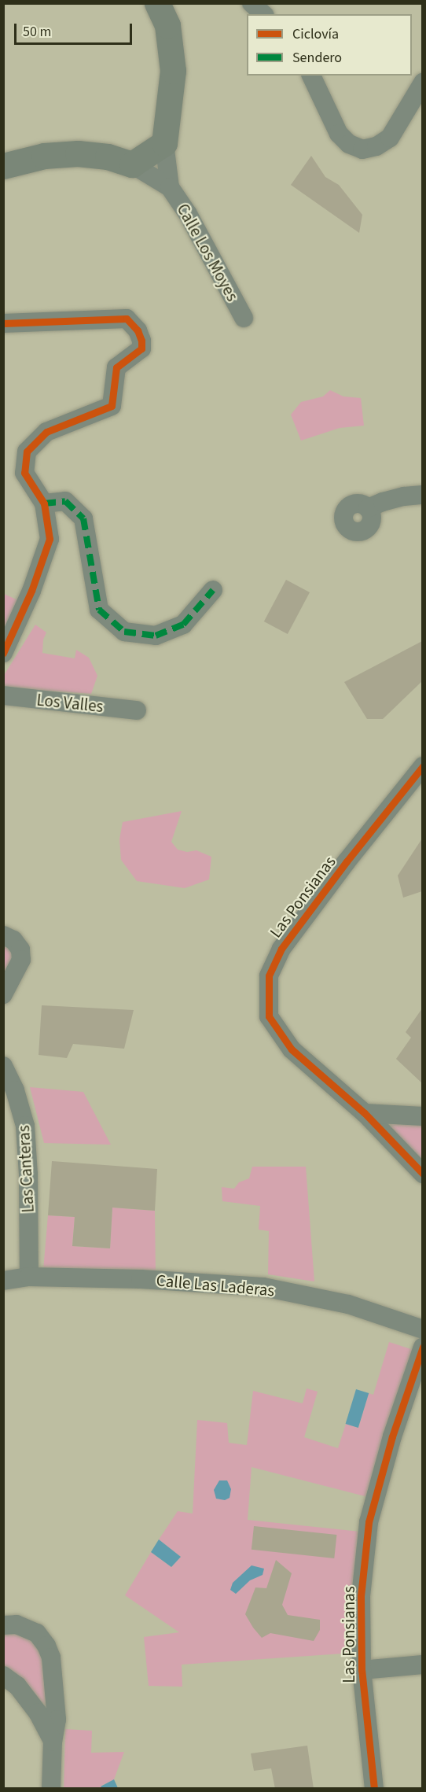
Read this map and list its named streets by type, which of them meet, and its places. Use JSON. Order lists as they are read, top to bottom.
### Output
{
  "streets": {
    "street": [
      "Calle Los Moyes",
      "Los Valles",
      "Las Ponsianas",
      "Las Canteras",
      "Calle Las Laderas"
    ]
  },
  "crossings": [
    ["Las Canteras", "Calle Las Laderas"]
  ],
  "legend": ["Ciclovía", "Sendero"],
  "scale_bar": "50 m"
}
